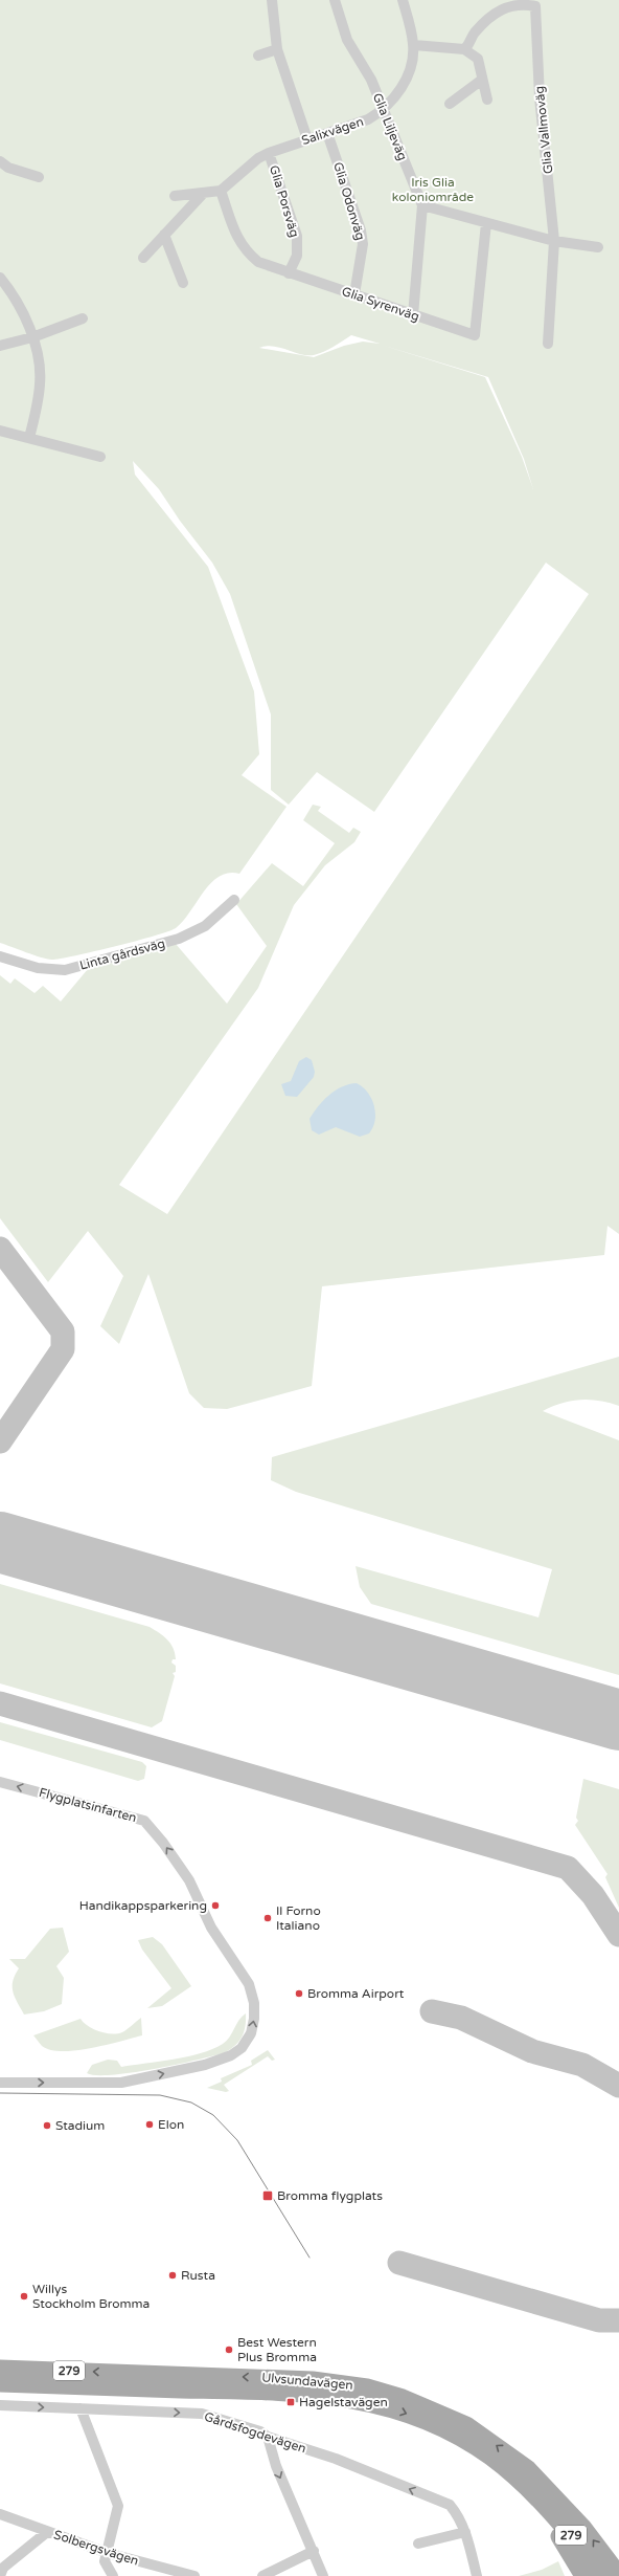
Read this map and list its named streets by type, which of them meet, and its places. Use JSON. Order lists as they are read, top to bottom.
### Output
{
  "streets": {
    "main road": ["279", "Ulvsundavägen"],
    "street": [
      "Glia Liljeväg",
      "Glia Vallmoväg",
      "Salixvägen",
      "Glia Porsväg",
      "Glia Odonväg",
      "Glia Syrenväg",
      "Linta gårdsväg",
      "Flygplatsinfarten",
      "Gårdsfogdevägen",
      "Solbergsvägen"
    ]
  },
  "crossings": [
    ["Glia Liljeväg", "Salixvägen"],
    ["Salixvägen", "Glia Porsväg"],
    ["Salixvägen", "Glia Odonväg"],
    ["Salixvägen", "Glia Syrenväg"],
    ["Glia Porsväg", "Glia Syrenväg"],
    ["Glia Odonväg", "Glia Syrenväg"]
  ],
  "parks": ["Iris Glia koloniområde"],
  "places": {
    "other": [
      "Handikappsparkering",
      "Il Forno Italiano",
      "Bromma Airport",
      "Elon",
      "Stadium",
      "Rusta",
      "Willys Stockholm Bromma",
      "Best Western Plus Bromma"
    ],
    "transit": ["Bromma flygplats", "Hagelstavägen"]
  }
}
